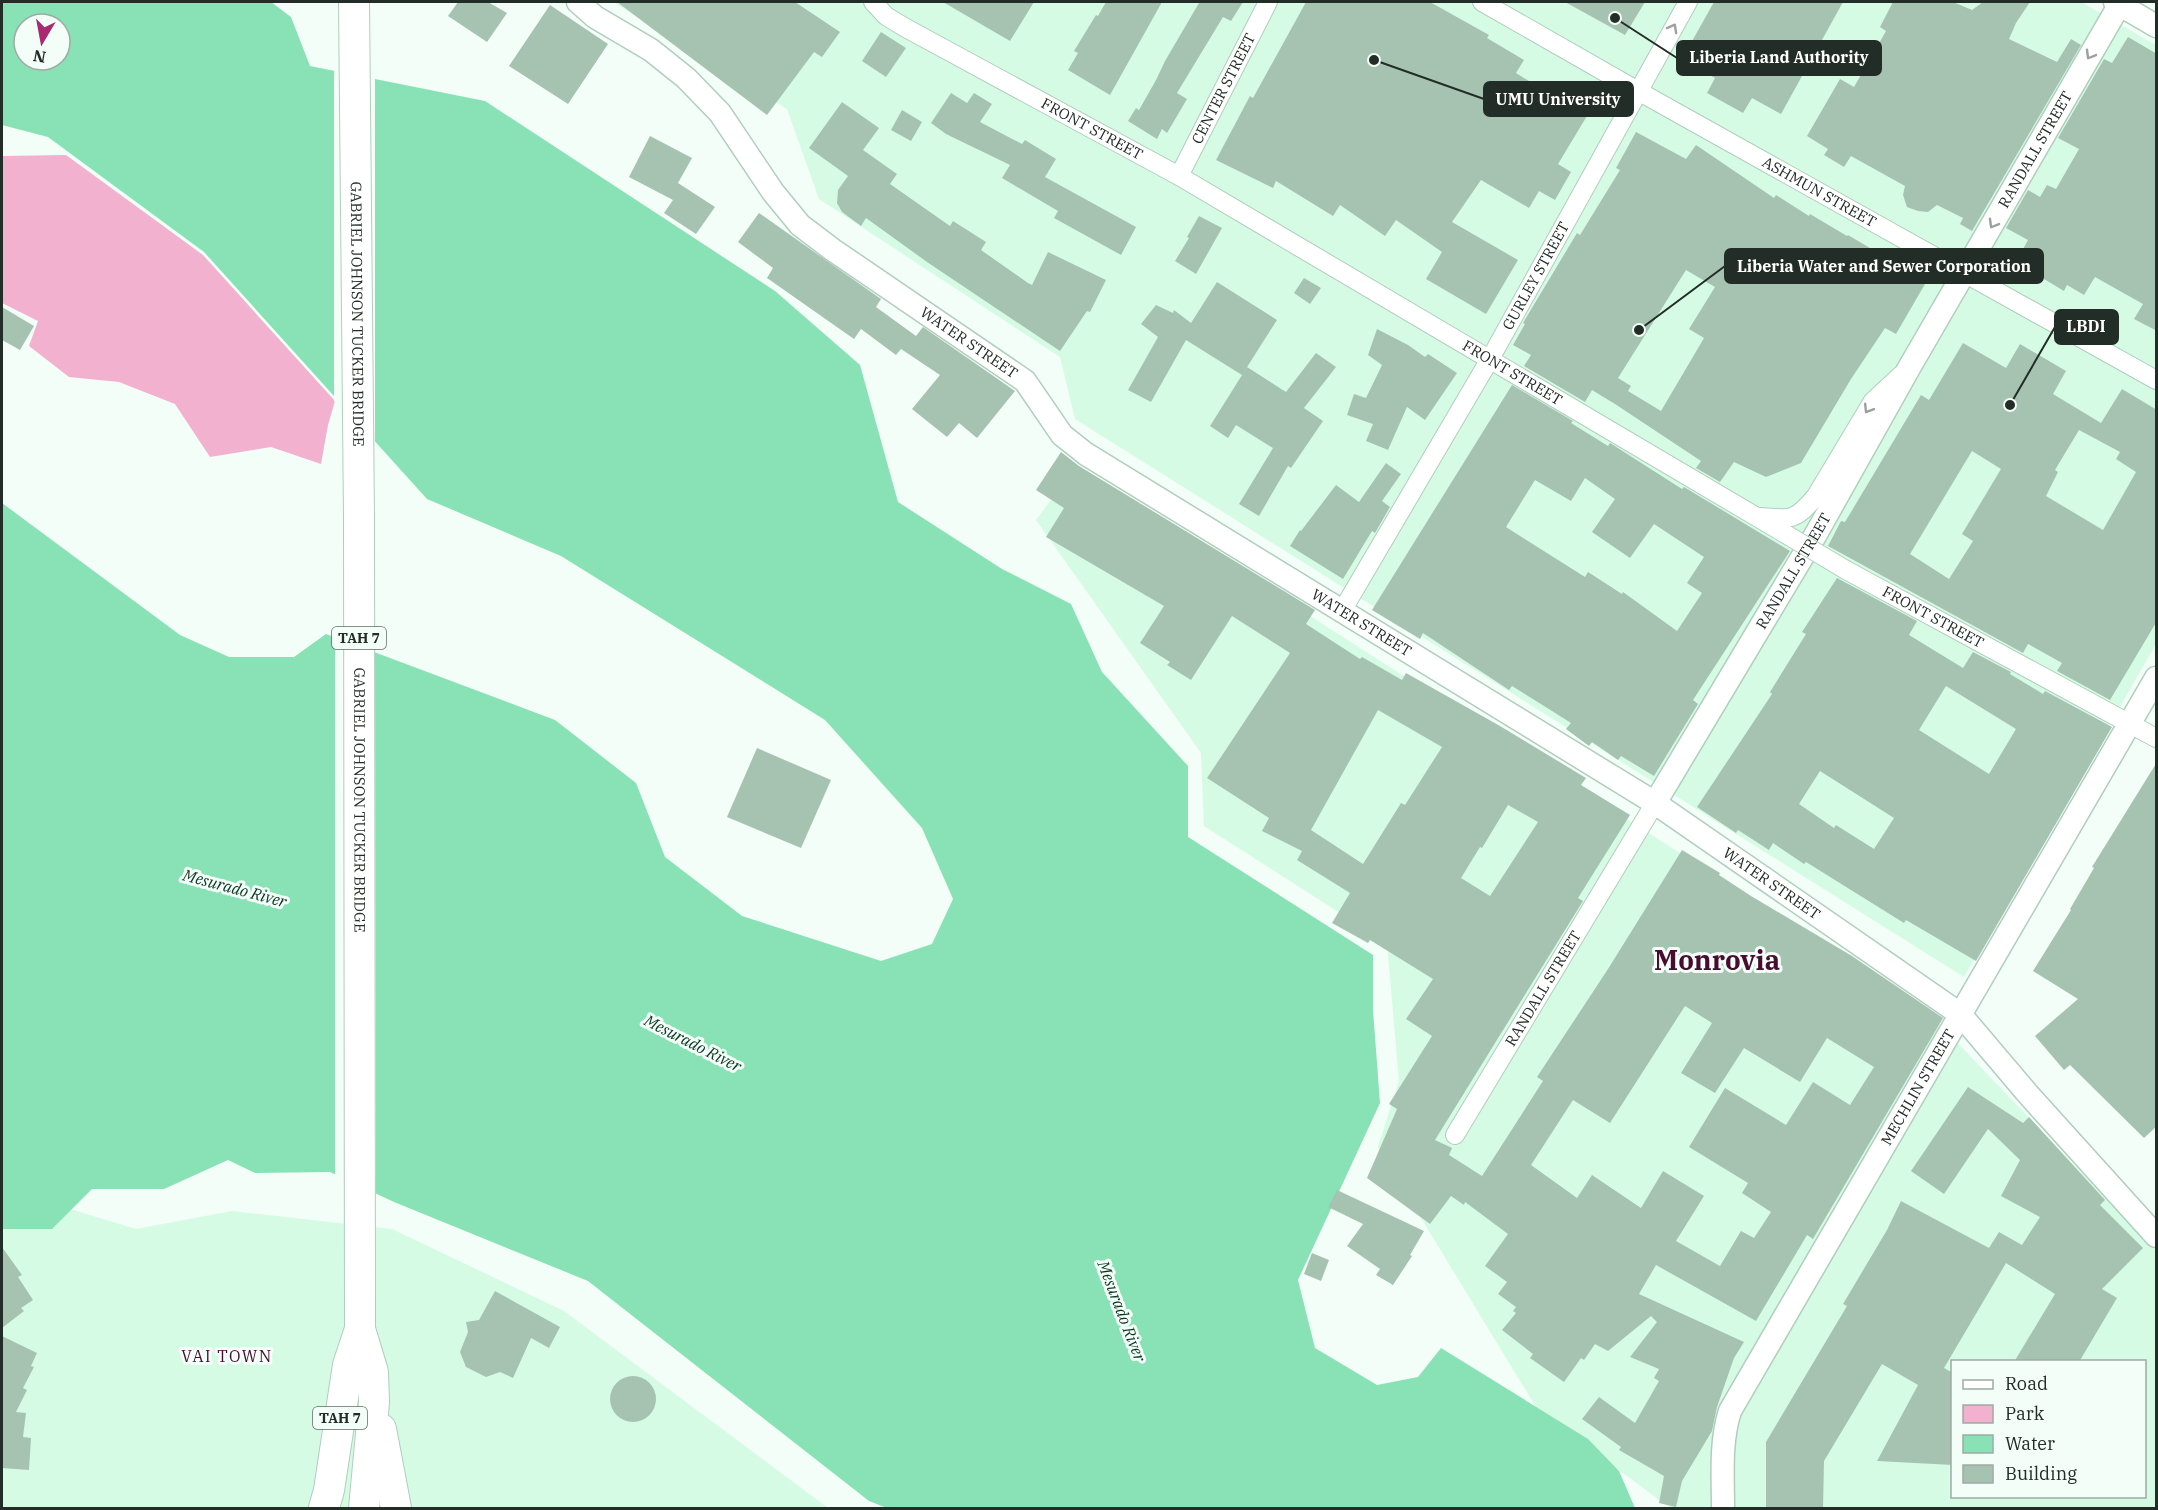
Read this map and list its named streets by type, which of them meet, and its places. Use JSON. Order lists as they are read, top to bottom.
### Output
{
  "streets": {
    "highway": ["GABRIEL JOHNSON TUCKER BRIDGE", "TAH 7"],
    "street": [
      "CENTER STREET",
      "FRONT STREET",
      "RANDALL STREET",
      "ASHMUN STREET",
      "GURLEY STREET",
      "WATER STREET",
      "MECHLIN STREET"
    ]
  },
  "crossings": [
    ["CENTER STREET", "FRONT STREET"],
    ["FRONT STREET", "GURLEY STREET"],
    ["FRONT STREET", "MECHLIN STREET"],
    ["RANDALL STREET", "ASHMUN STREET"],
    ["RANDALL STREET", "WATER STREET"],
    ["ASHMUN STREET", "GURLEY STREET"],
    ["GURLEY STREET", "WATER STREET"],
    ["GABRIEL JOHNSON TUCKER BRIDGE", "TAH 7"],
    ["WATER STREET", "MECHLIN STREET"]
  ],
  "districts": ["Monrovia", "VAI TOWN"],
  "water": ["Mesurado River"],
  "places": [
    "Liberia Land Authority",
    "UMU University",
    "Liberia Water and Sewer Corporation",
    "LBDI"
  ],
  "legend": [
    "Road",
    "Park",
    "Water",
    "Building"
  ],
  "north": "bottom"
}
